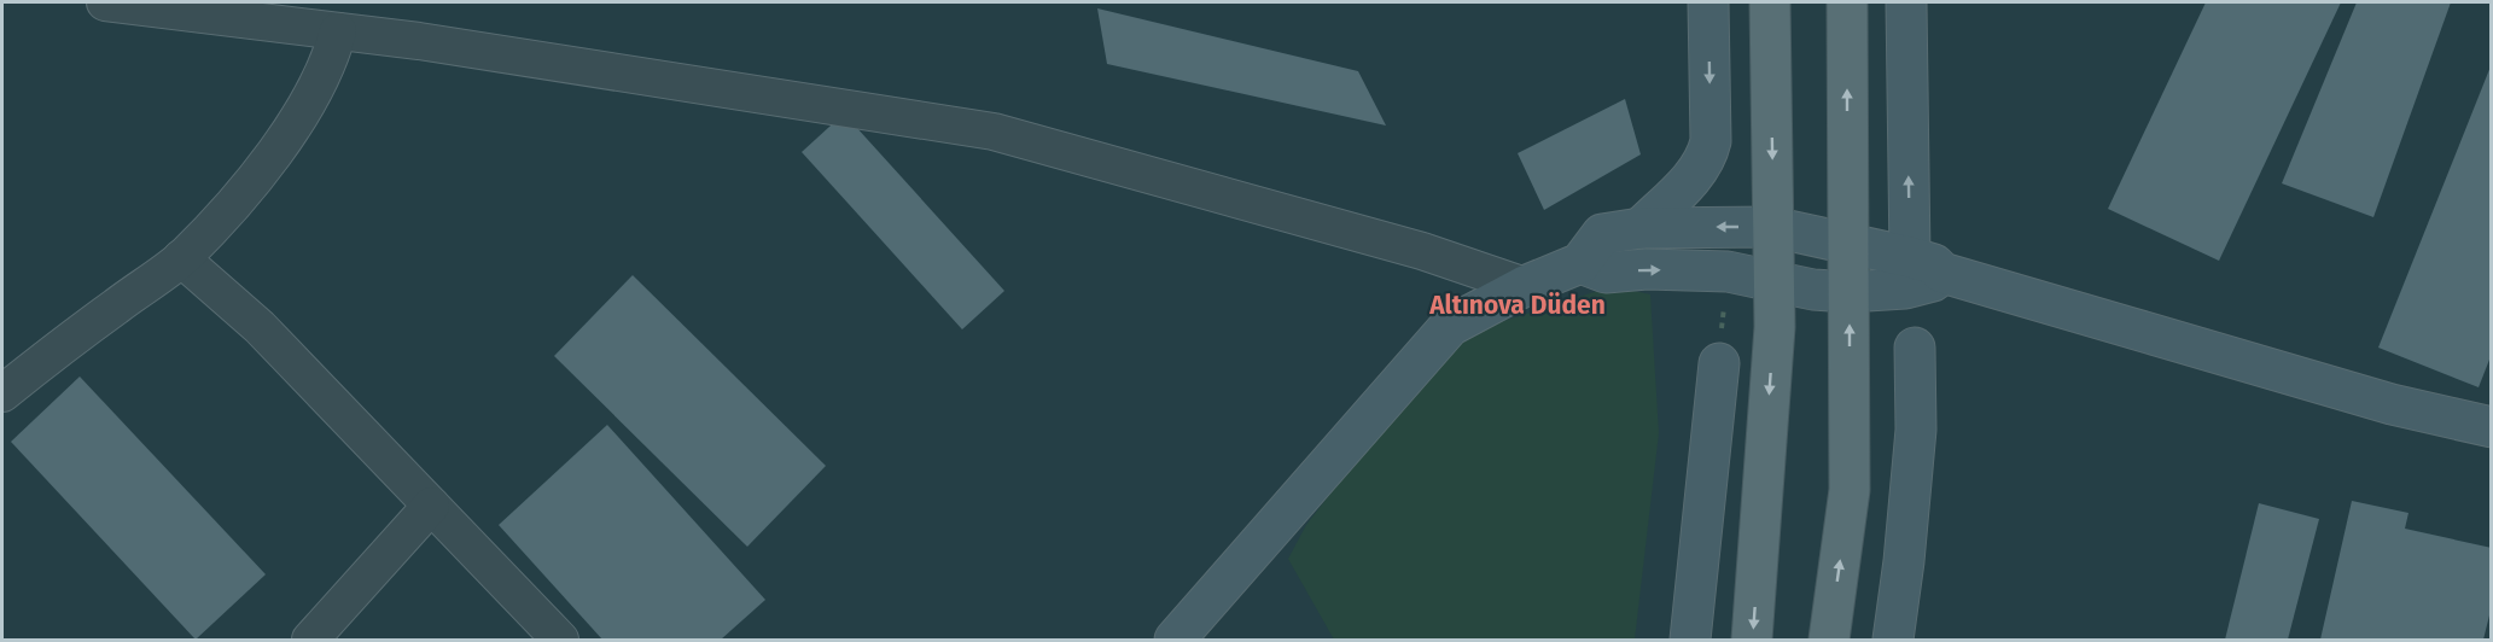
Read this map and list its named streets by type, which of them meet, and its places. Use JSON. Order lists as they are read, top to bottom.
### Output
{
  "districts": ["Altınova Düden"]
}
